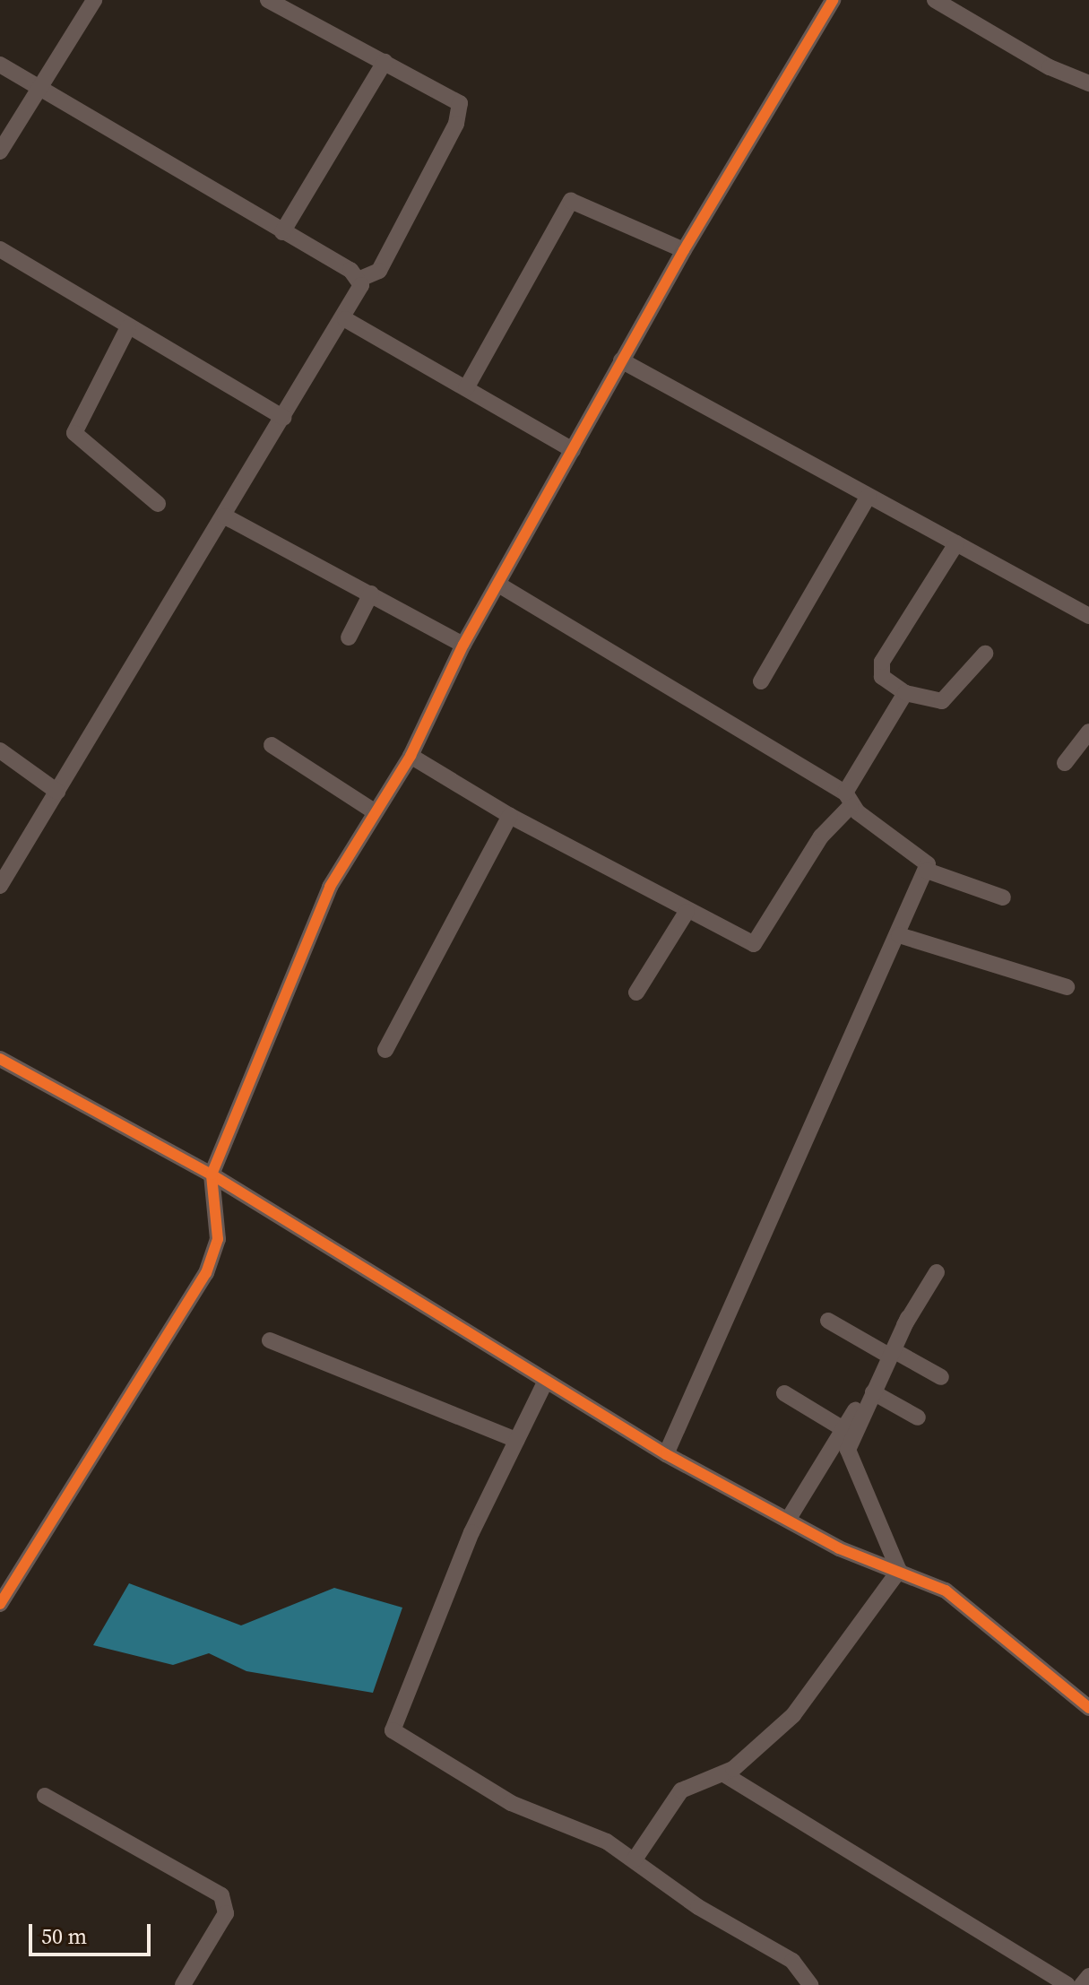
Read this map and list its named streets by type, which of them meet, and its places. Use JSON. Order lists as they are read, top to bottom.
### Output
{
  "scale_bar": "50 m"
}
